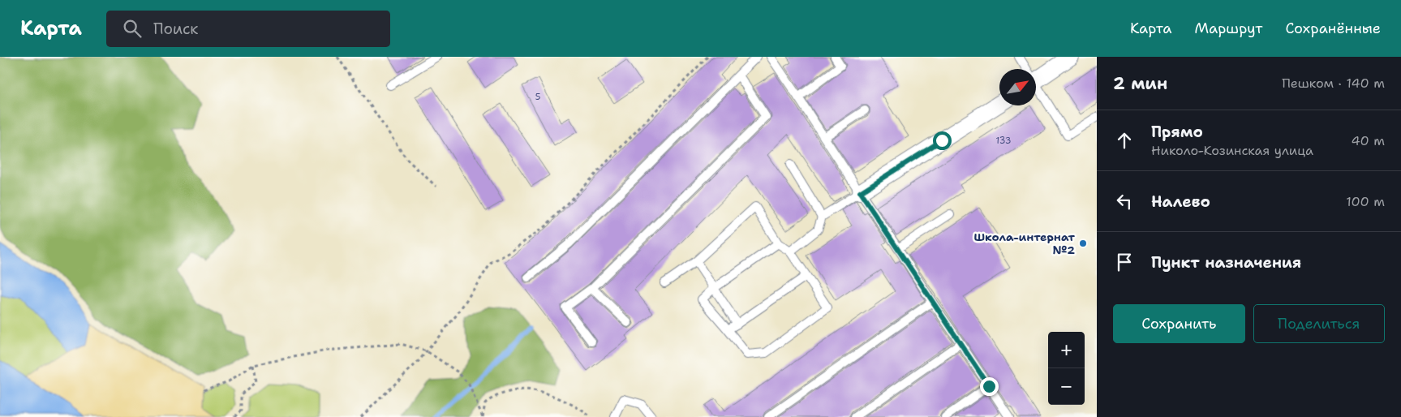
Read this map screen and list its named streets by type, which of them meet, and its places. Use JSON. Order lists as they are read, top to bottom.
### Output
{
  "places": ["Школа-интернат №2"],
  "house_numbers": ["5", "133"],
  "north": "top right",
  "page": {
    "header": "Карта",
    "search": "Поиск",
    "nav": ["Карта", "Маршрут", "Сохранённые"],
    "heading": ["2 мин", "Пешком · 140 m"],
    "list": [
      ["Прямо", "Николо-Козинская улица", "40 m"],
      ["Налево", "100 m"],
      "Пункт назначения"
    ],
    "buttons": ["Сохранить", "Поделиться"],
    "map_buttons": ["+", "−"]
  }
}
